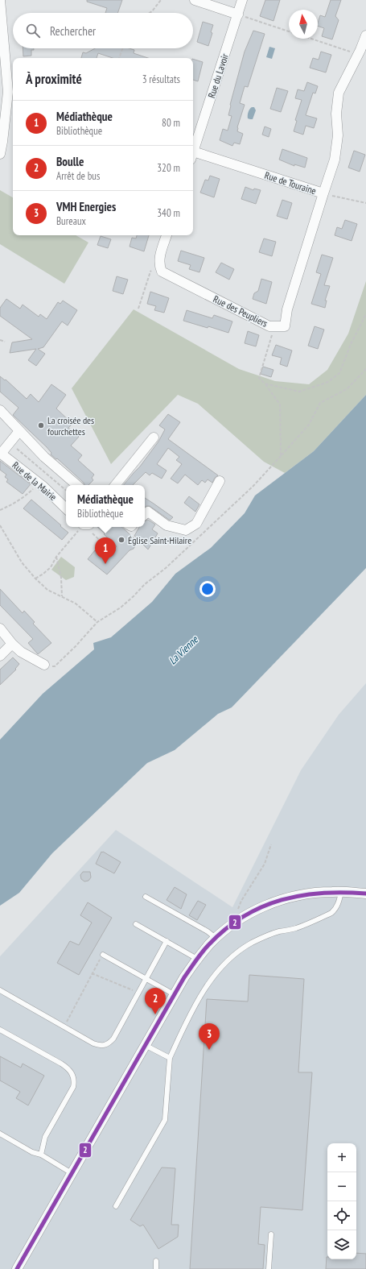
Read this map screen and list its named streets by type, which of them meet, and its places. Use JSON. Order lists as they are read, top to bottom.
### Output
{
  "streets": {
    "street": [
      "Rue du Lavoir",
      "Rue de Touraine",
      "Rue des Peupliers",
      "Rue de la Mairie"
    ]
  },
  "crossings": [
    ["Rue de Touraine", "Rue des Peupliers"]
  ],
  "water": ["La Vienne"],
  "places": ["La croisée des fourchettes", "Église Saint-Hilaire"],
  "lines": ["transit line 2"],
  "north": "top",
  "page": {
    "search": "Rechercher",
    "heading": ["À proximité", "3 résultats"],
    "list": [
      {
        "mark": "1",
        "name": "Médiathèque",
        "note": "Bibliothèque",
        "value": "80 m"
      },
      {
        "mark": "2",
        "name": "Boulle",
        "note": "Arrêt de bus",
        "value": "320 m"
      },
      {
        "mark": "3",
        "name": "VMH Energies",
        "note": "Bureaux",
        "value": "340 m"
      }
    ],
    "popup": ["Médiathèque", "Bibliothèque"],
    "pins": ["1", "2", "3"],
    "map_buttons": ["+", "−"]
  }
}
